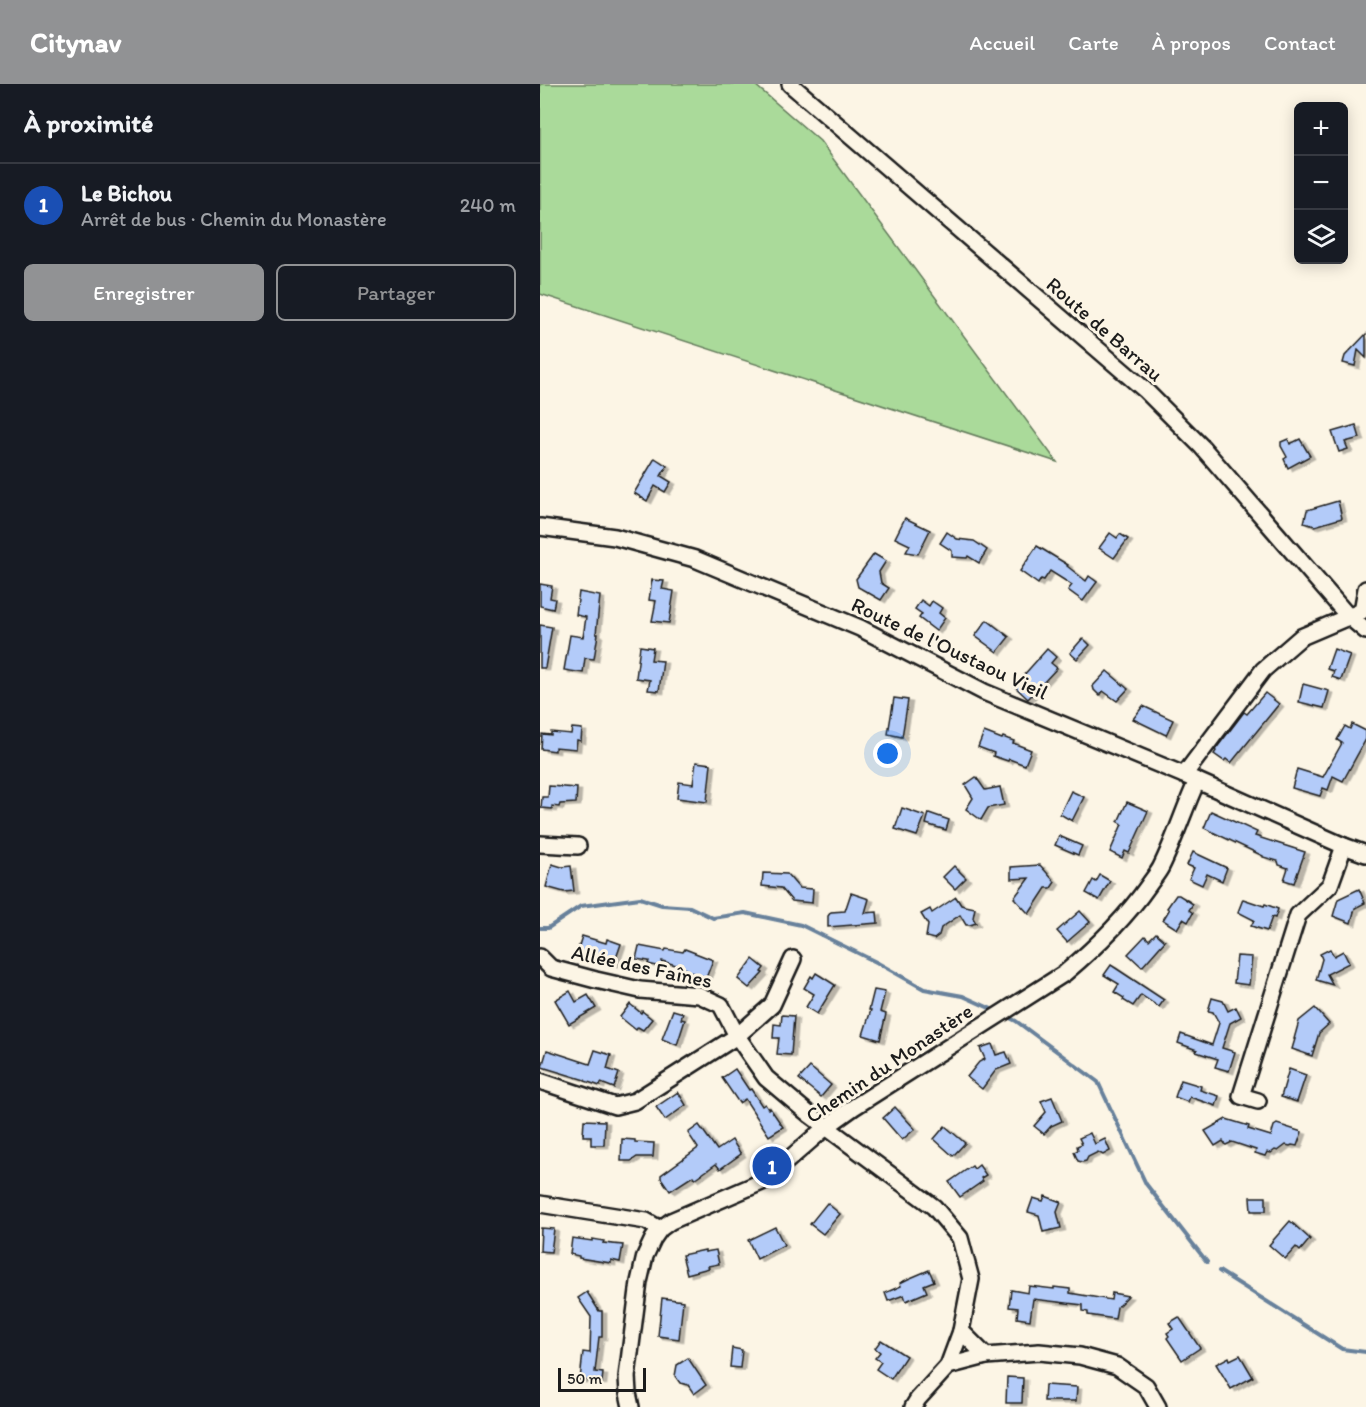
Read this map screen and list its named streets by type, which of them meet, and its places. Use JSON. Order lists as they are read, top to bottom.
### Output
{
  "streets": {
    "street": [
      "Route de Barrau",
      "Route de l'Oustaou Vieil",
      "Allée des Faînes",
      "Chemin du Monastère"
    ]
  },
  "crossings": [
    ["Route de Barrau", "Chemin du Monastère"],
    ["Route de l'Oustaou Vieil", "Chemin du Monastère"],
    ["Allée des Faînes", "Chemin du Monastère"]
  ],
  "scale_bar": "50 m",
  "page": {
    "header": "Citynav",
    "nav": [
      "Accueil",
      "Carte",
      "À propos",
      "Contact"
    ],
    "heading": "À proximité",
    "map_buttons": ["+", "−"],
    "list": [
      {
        "mark": "1",
        "name": "Le Bichou",
        "note": "Arrêt de bus · Chemin du Monastère",
        "value": "240 m"
      }
    ],
    "buttons": ["Enregistrer", "Partager"],
    "pins": "1",
    "scale": "50 m"
  }
}
